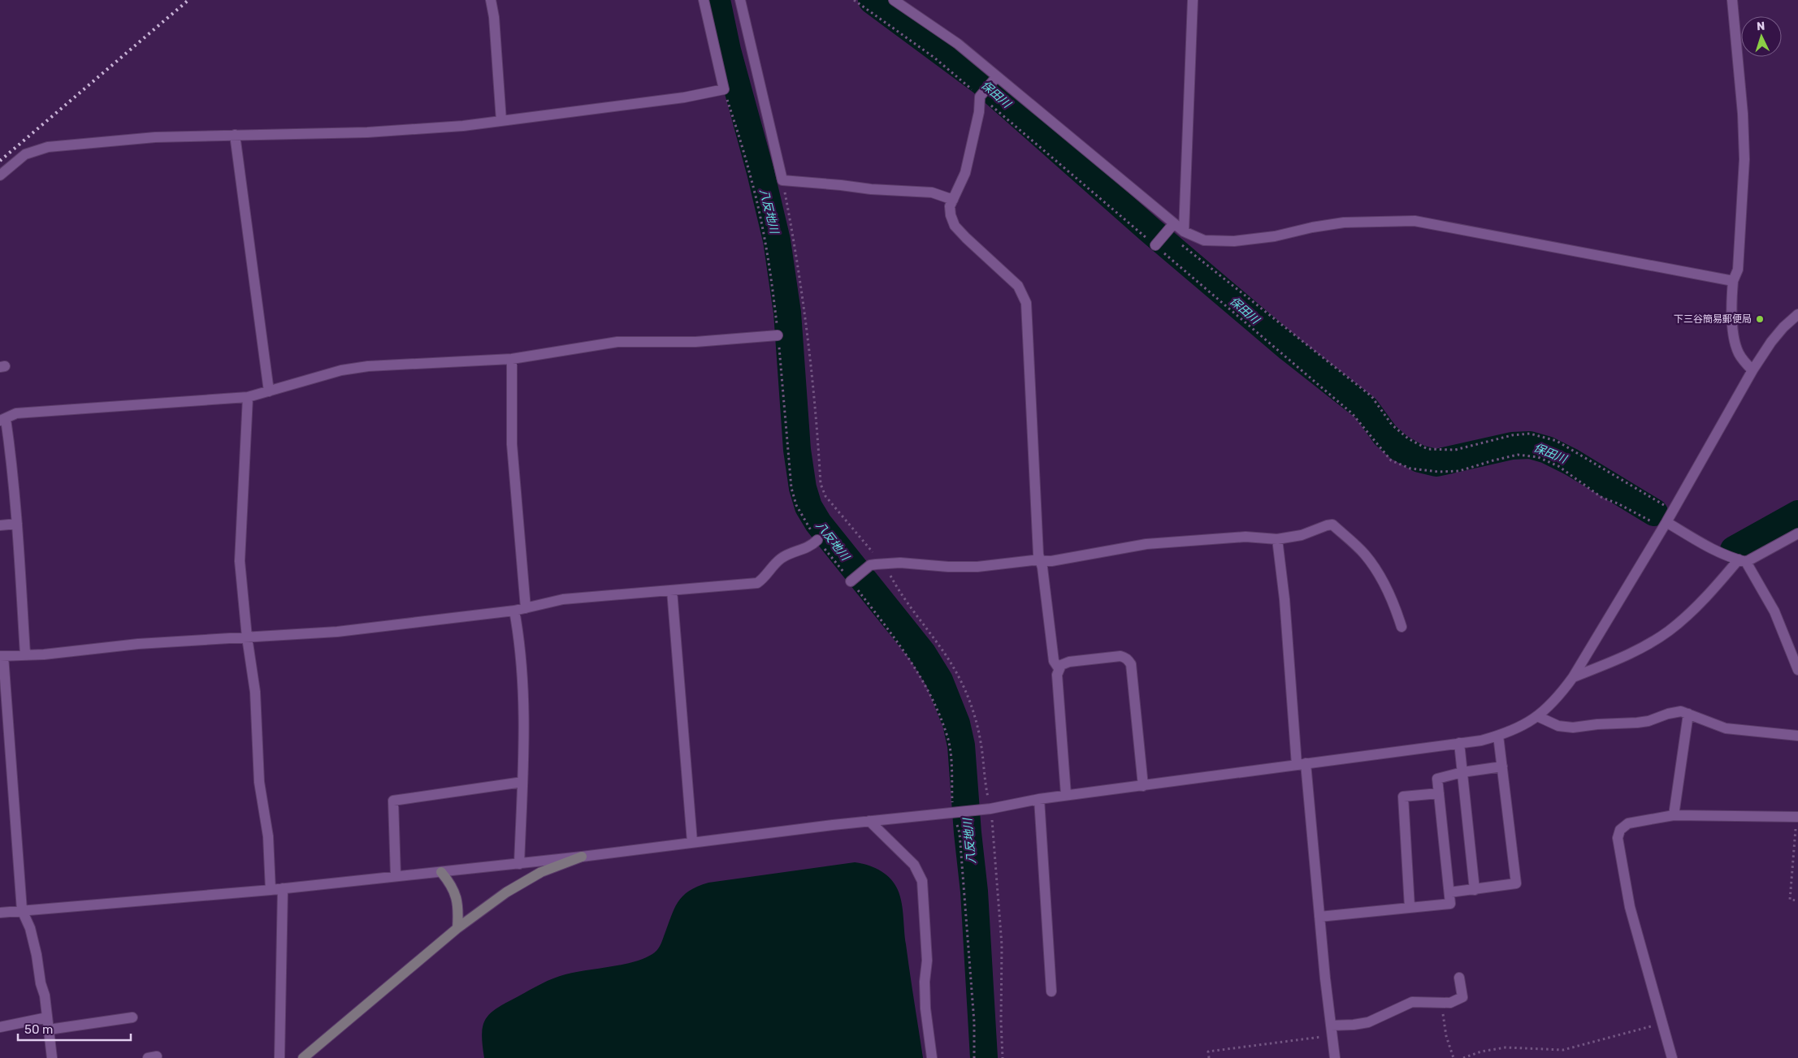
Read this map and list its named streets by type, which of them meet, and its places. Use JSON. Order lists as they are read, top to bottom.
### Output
{
  "water": ["保田川", "八反地川"],
  "places": ["下三谷簡易郵便局"],
  "scale_bar": "50 m",
  "north": "top"
}
